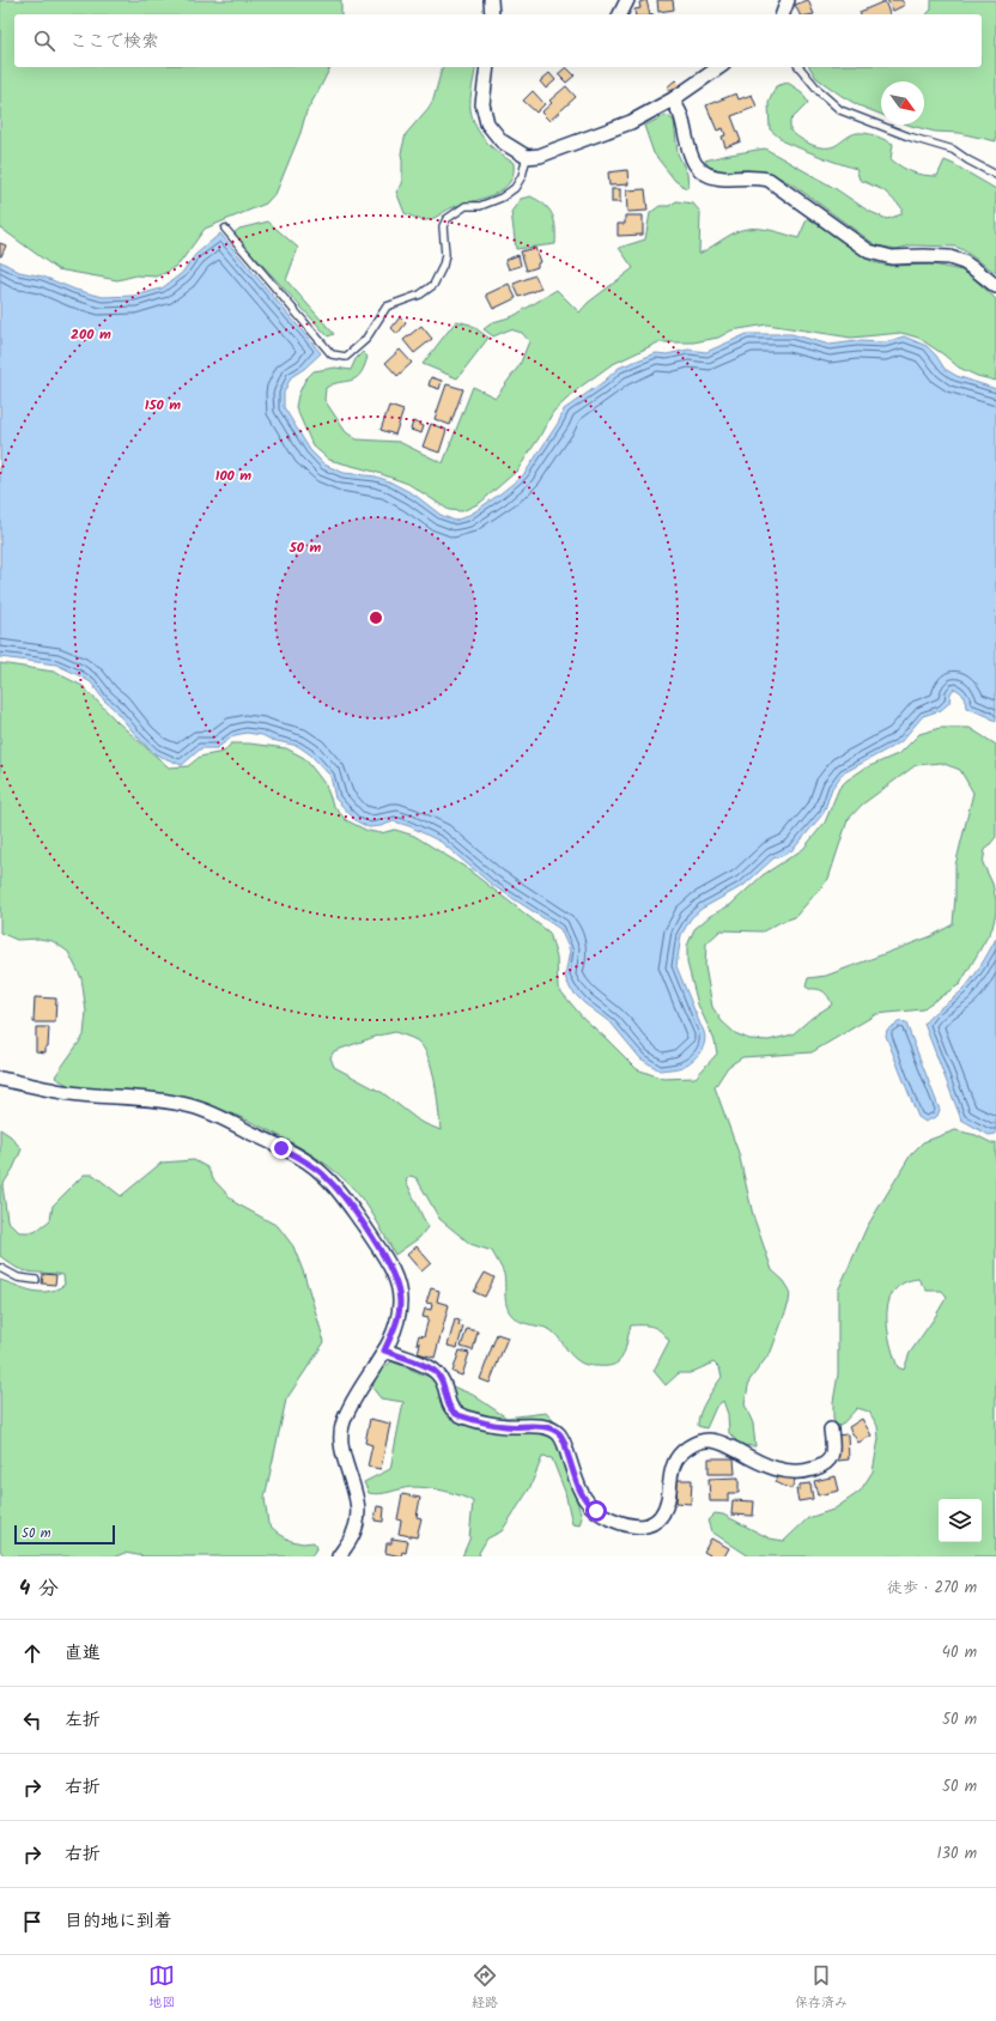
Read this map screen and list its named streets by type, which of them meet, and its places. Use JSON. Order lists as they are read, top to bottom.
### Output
{
  "scale_bar": "50 m",
  "north": "bottom right",
  "page": {
    "search": "ここで検索",
    "scale": "50 m",
    "heading": ["4 分", "徒歩 · 270 m"],
    "list": [
      ["直進", "40 m"],
      ["左折", "50 m"],
      ["右折", "50 m"],
      ["右折", "130 m"],
      "目的地に到着"
    ],
    "nav": ["地図", "経路", "保存済み"]
  },
  "rings": [
    "200 m",
    "150 m",
    "100 m",
    "50 m"
  ]
}
